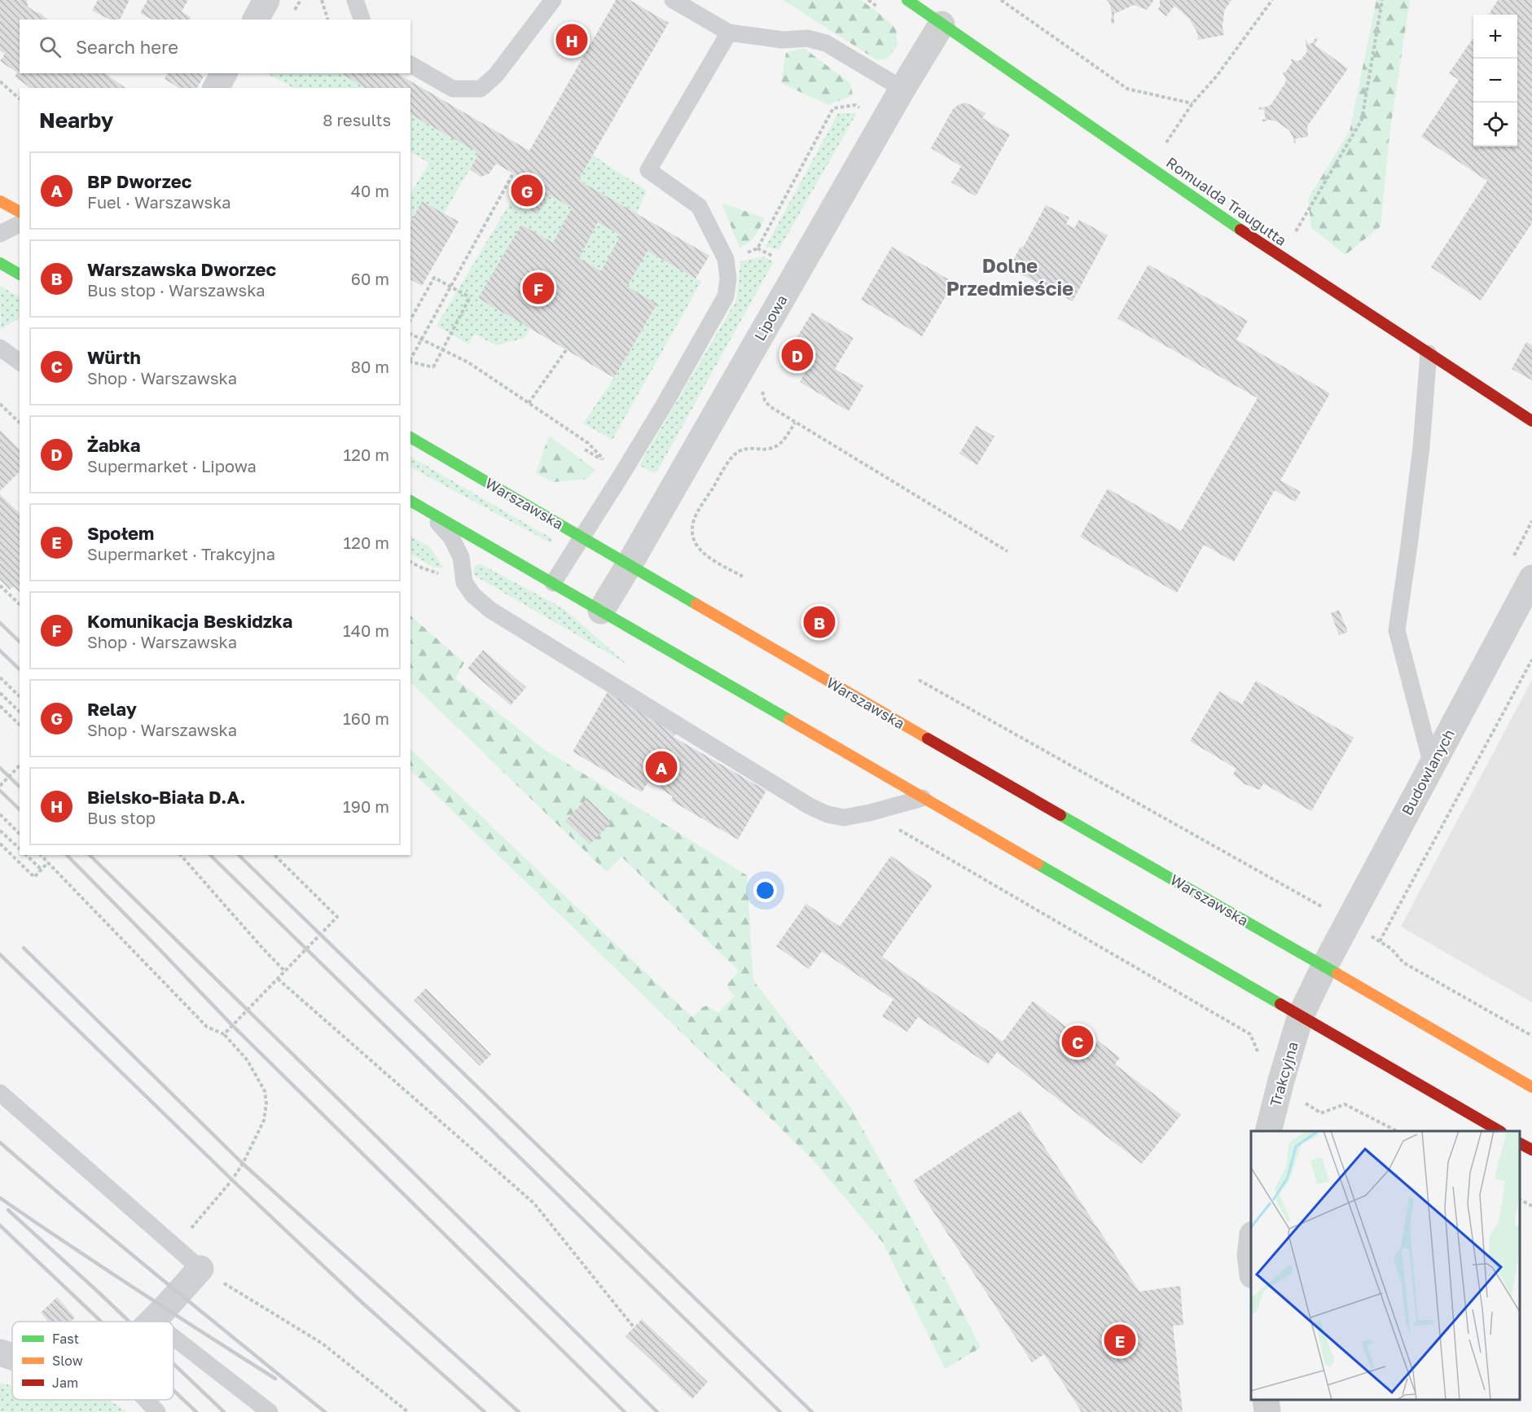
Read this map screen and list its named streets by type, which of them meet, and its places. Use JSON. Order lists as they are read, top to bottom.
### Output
{
  "streets": {
    "main road": ["Romualda Traugutta", "Warszawska"],
    "street": ["Lipowa", "Budowlanych", "Trakcyjna"]
  },
  "crossings": [
    ["Romualda Traugutta", "Lipowa"],
    ["Lipowa", "Warszawska"],
    ["Warszawska", "Budowlanych"]
  ],
  "districts": ["Dolne Przedmieście"],
  "legend": ["Fast", "Slow", "Jam"],
  "page": {
    "map_buttons": ["+", "−"],
    "search": "Search here",
    "pins": [
      "H",
      "G",
      "F",
      "D",
      "B",
      "A",
      "C",
      "E"
    ],
    "heading": ["Nearby", "8 results"],
    "list": [
      {
        "mark": "A",
        "name": "BP Dworzec",
        "note": "Fuel · Warszawska",
        "value": "40 m"
      },
      {
        "mark": "B",
        "name": "Warszawska Dworzec",
        "note": "Bus stop · Warszawska",
        "value": "60 m"
      },
      {
        "mark": "C",
        "name": "Würth",
        "note": "Shop · Warszawska",
        "value": "80 m"
      },
      {
        "mark": "D",
        "name": "Żabka",
        "note": "Supermarket · Lipowa",
        "value": "120 m"
      },
      {
        "mark": "E",
        "name": "Społem",
        "note": "Supermarket · Trakcyjna",
        "value": "120 m"
      },
      {
        "mark": "F",
        "name": "Komunikacja Beskidzka",
        "note": "Shop · Warszawska",
        "value": "140 m"
      },
      {
        "mark": "G",
        "name": "Relay",
        "note": "Shop · Warszawska",
        "value": "160 m"
      },
      {
        "mark": "H",
        "name": "Bielsko-Biała D.A.",
        "note": "Bus stop",
        "value": "190 m"
      }
    ]
  }
}
